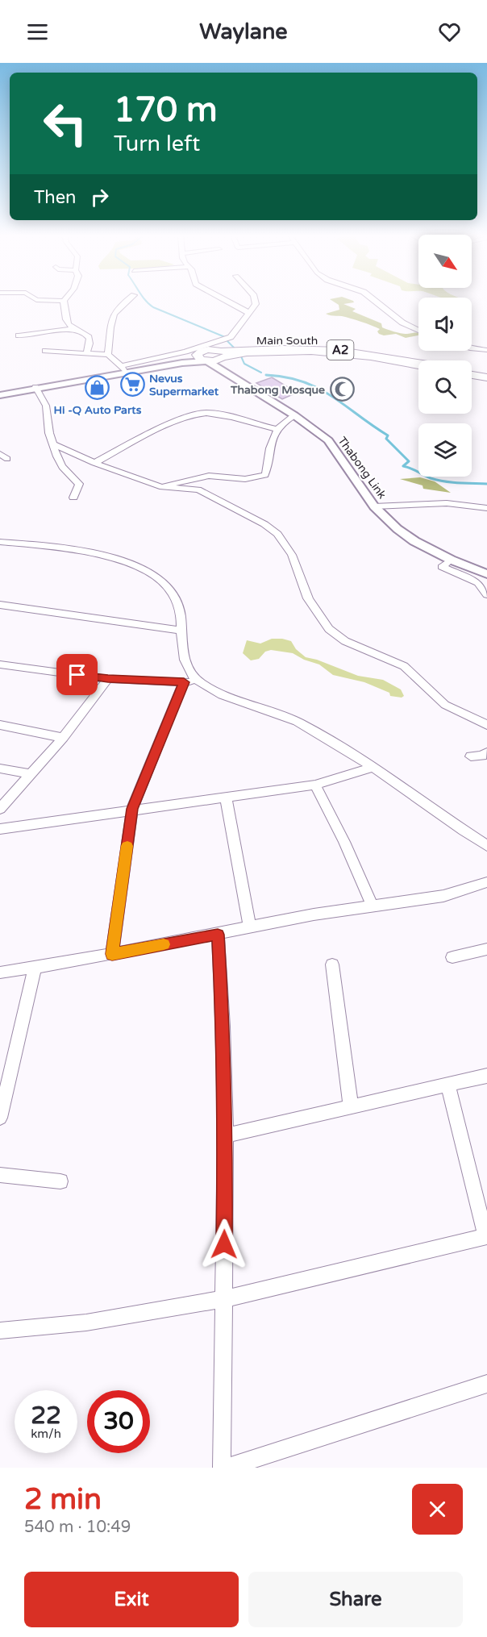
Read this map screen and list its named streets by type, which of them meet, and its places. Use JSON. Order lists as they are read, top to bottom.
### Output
{
  "streets": {
    "highway": ["Main South", "A2"],
    "main road": ["Thabong Link"]
  },
  "crossings": [
    ["Main South", "Thabong Link"]
  ],
  "places": {
    "supermarket": ["Nevus Supermarket"],
    "shop": ["Hi -Q Auto Parts"],
    "mosque": ["Thabong Mosque"]
  },
  "north": "bottom right",
  "page": {
    "header": "Waylane",
    "turn": ["170 m", "Turn left"],
    "then": "Then",
    "speed": "22 km/h",
    "limit": "30",
    "heading": ["2 min", "540 m · 10:49"],
    "buttons": ["Exit", "Share"]
  }
}
